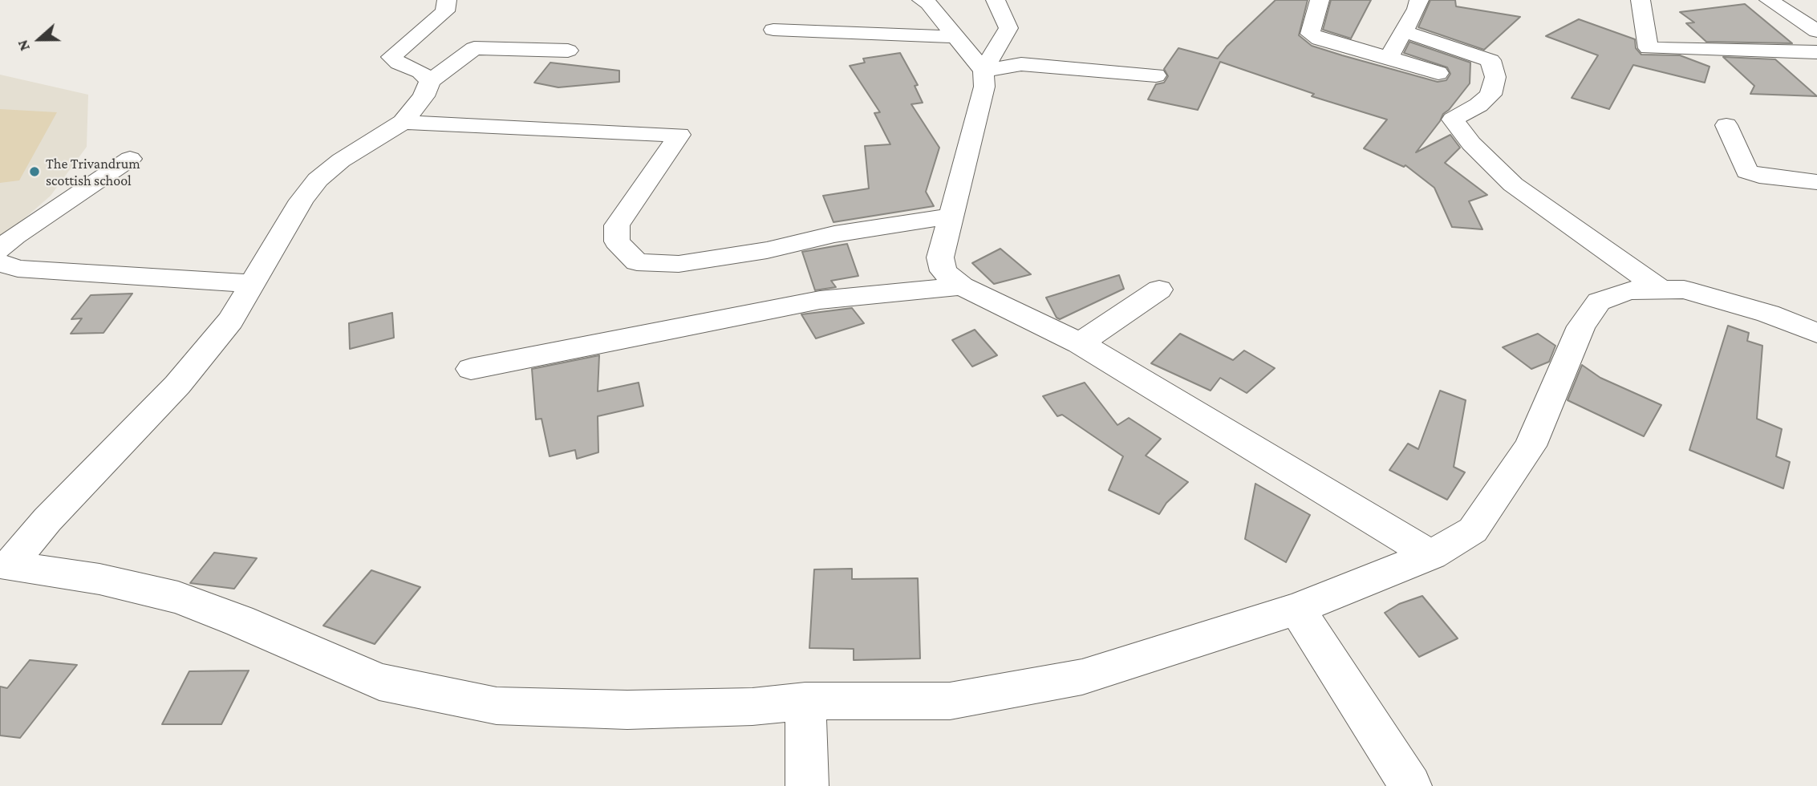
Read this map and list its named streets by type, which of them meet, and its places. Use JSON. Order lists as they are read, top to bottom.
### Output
{
  "places": ["The Trivandrum scottish school"],
  "north": "left"
}
